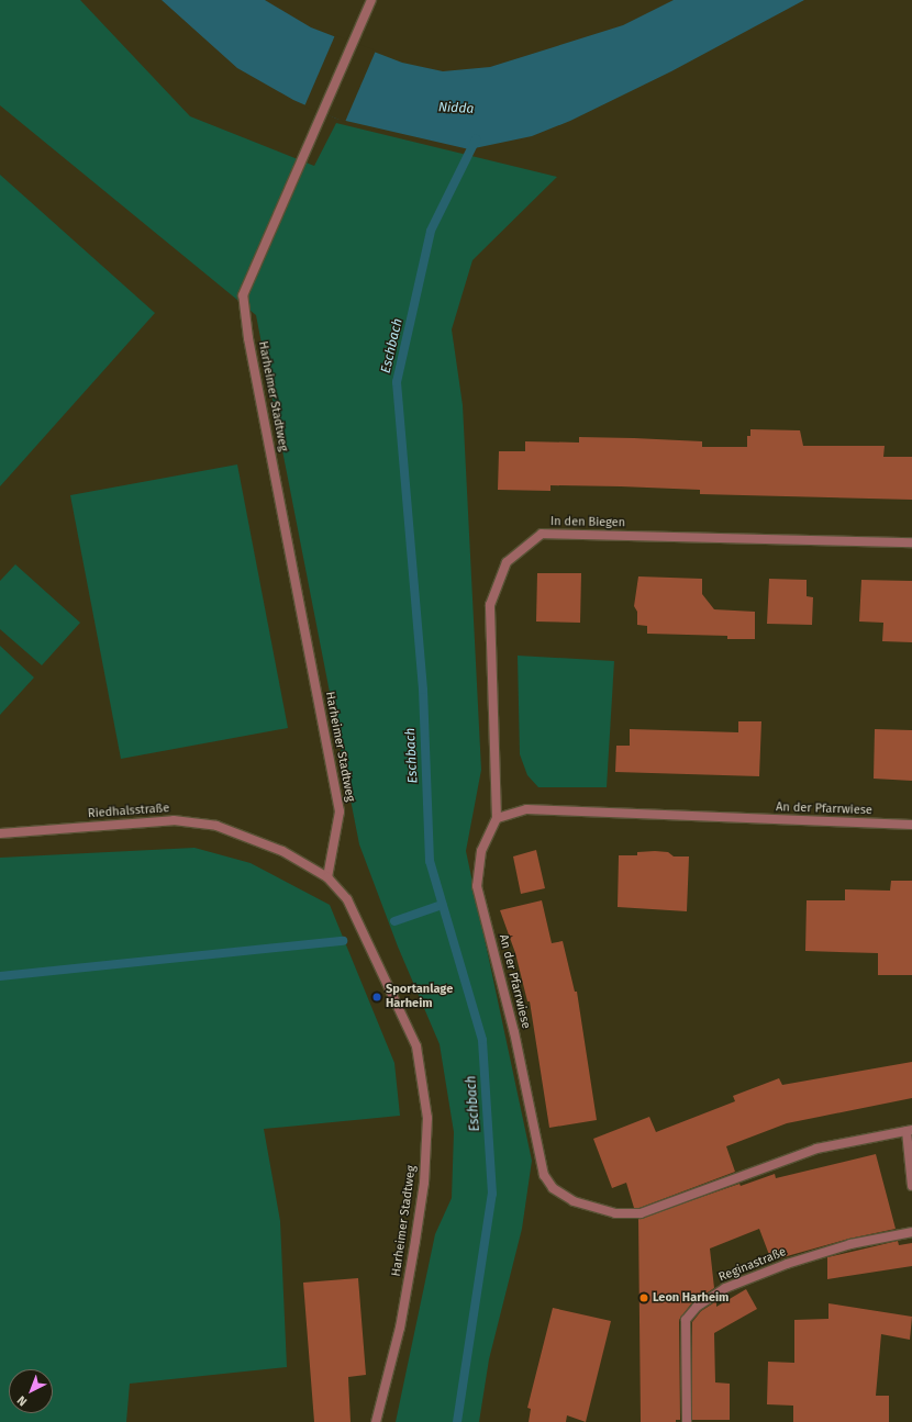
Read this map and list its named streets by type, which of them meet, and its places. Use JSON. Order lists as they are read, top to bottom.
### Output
{
  "streets": {
    "street": [
      "Harheimer Stadtweg",
      "In den Biegen",
      "An der Pfarrwiese",
      "Riedhalsstraße",
      "Reginastraße"
    ]
  },
  "crossings": [
    ["Harheimer Stadtweg", "Riedhalsstraße"],
    ["In den Biegen", "An der Pfarrwiese"]
  ],
  "water": ["Nidda", "Eschbach"],
  "places": ["Sportanlage Harheim", "Leon Harheim"],
  "north": "bottom left"
}
